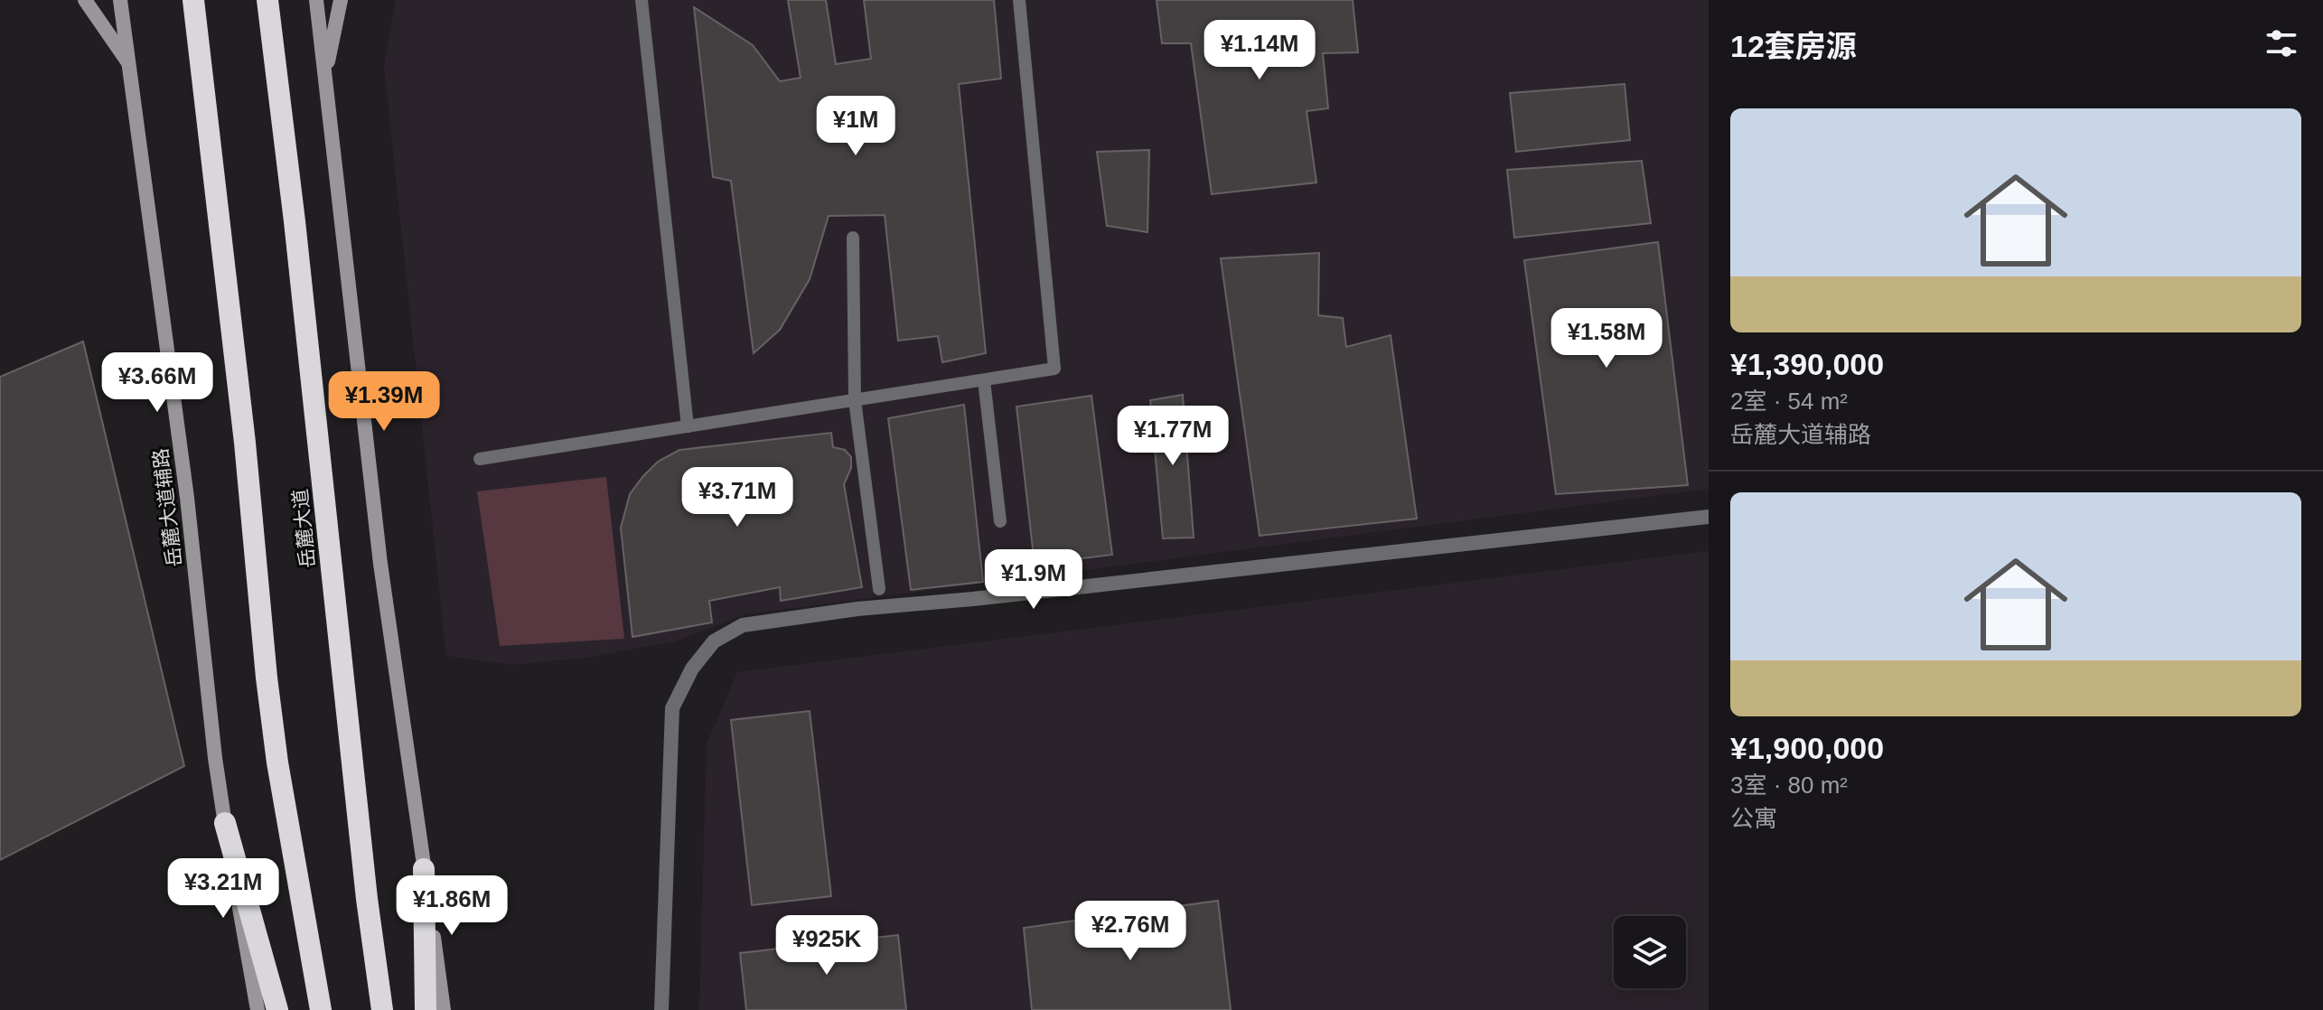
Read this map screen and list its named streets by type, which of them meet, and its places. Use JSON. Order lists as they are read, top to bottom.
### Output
{
  "streets": {
    "highway": ["岳麓大道"],
    "main road": ["岳麓大道辅路"]
  },
  "page": {
    "heading": "12套房源",
    "price": [
      "¥1.14M",
      "¥1M",
      "¥1.58M",
      "¥3.66M",
      "¥1.39M",
      "¥1.77M",
      "¥3.71M",
      "¥1.9M",
      "¥3.21M",
      "¥1.86M",
      "¥2.76M",
      "¥925K"
    ],
    "list": [
      {
        "name": "¥1,390,000",
        "note": "2室 · 54 m² · 岳麓大道辅路"
      },
      {
        "name": "¥1,900,000",
        "note": "3室 · 80 m² · 公寓"
      }
    ]
  }
}
